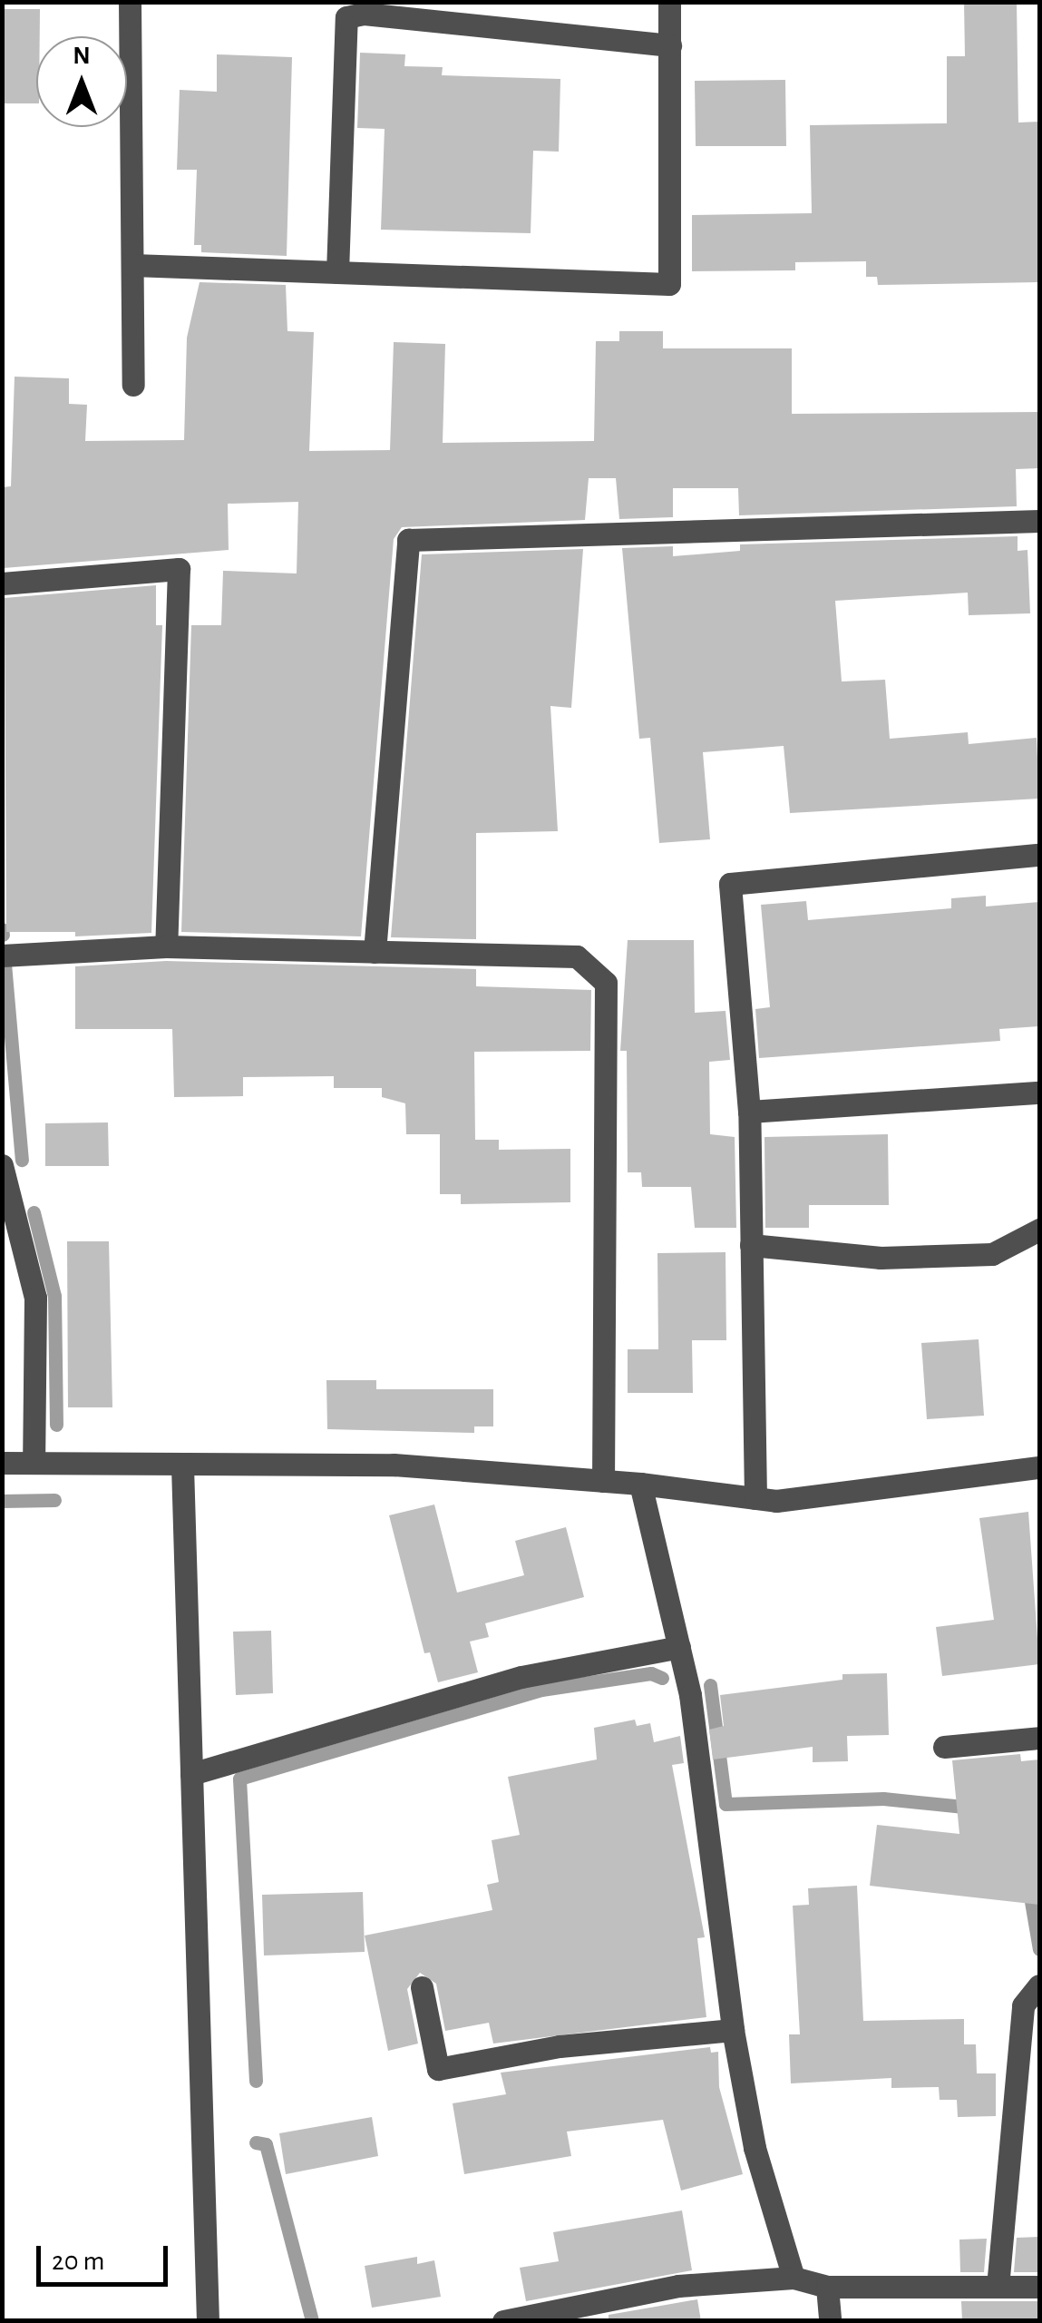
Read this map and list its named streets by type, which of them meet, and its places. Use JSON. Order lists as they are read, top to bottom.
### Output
{
  "scale_bar": "20 m",
  "north": "top"
}
